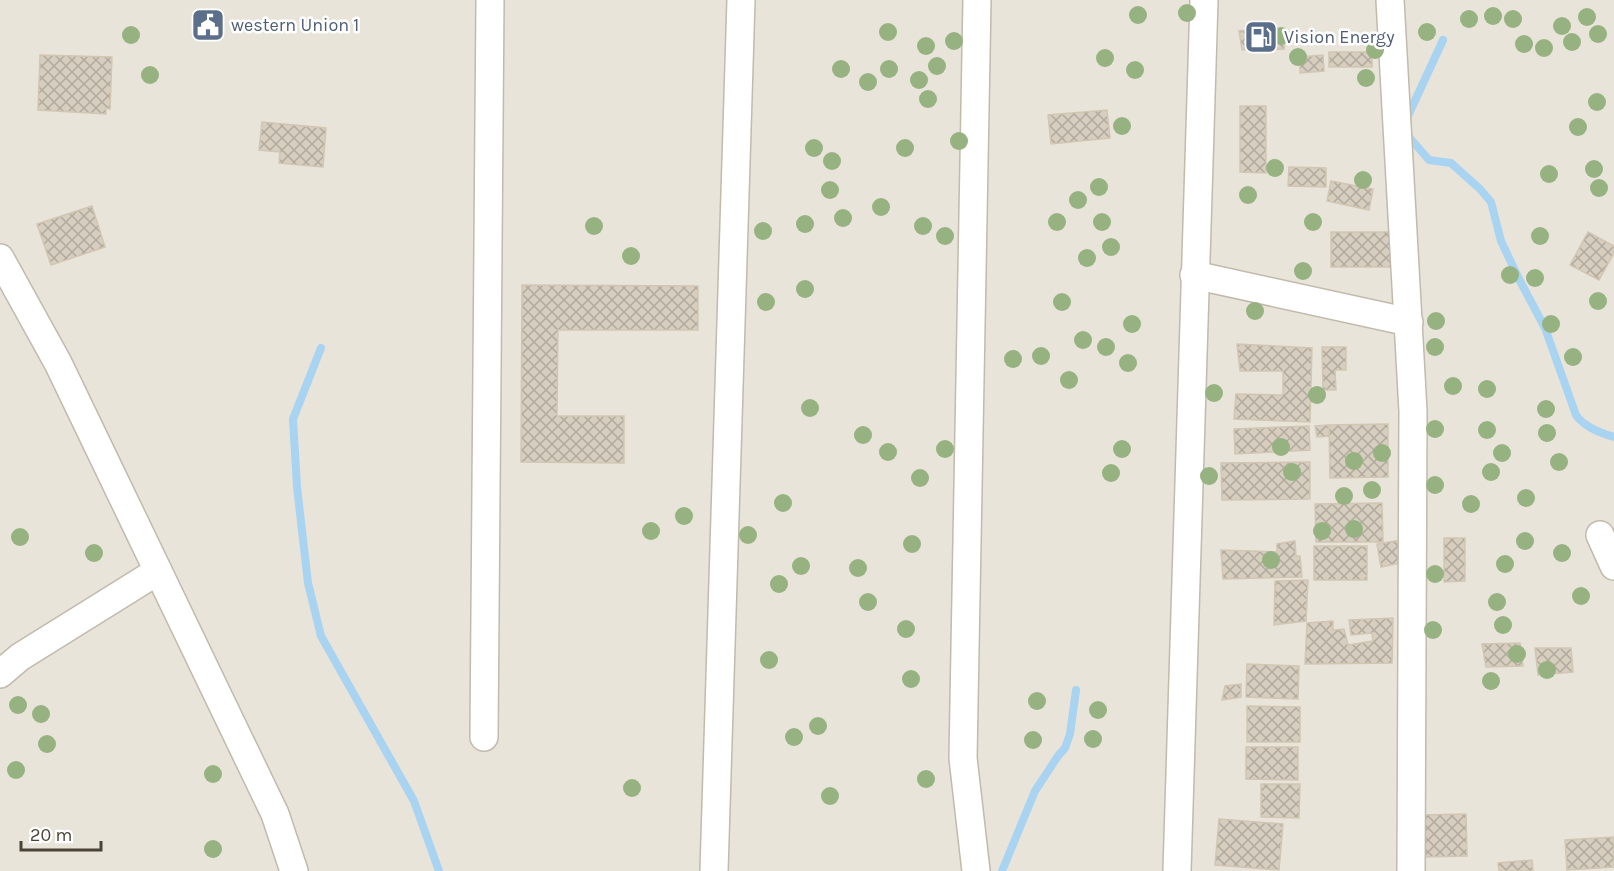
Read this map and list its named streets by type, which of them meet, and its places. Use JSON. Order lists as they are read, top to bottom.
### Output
{
  "places": {
    "public building": ["western Union 1"],
    "fuel station": ["Vision Energy"]
  },
  "scale_bar": "20 m"
}
